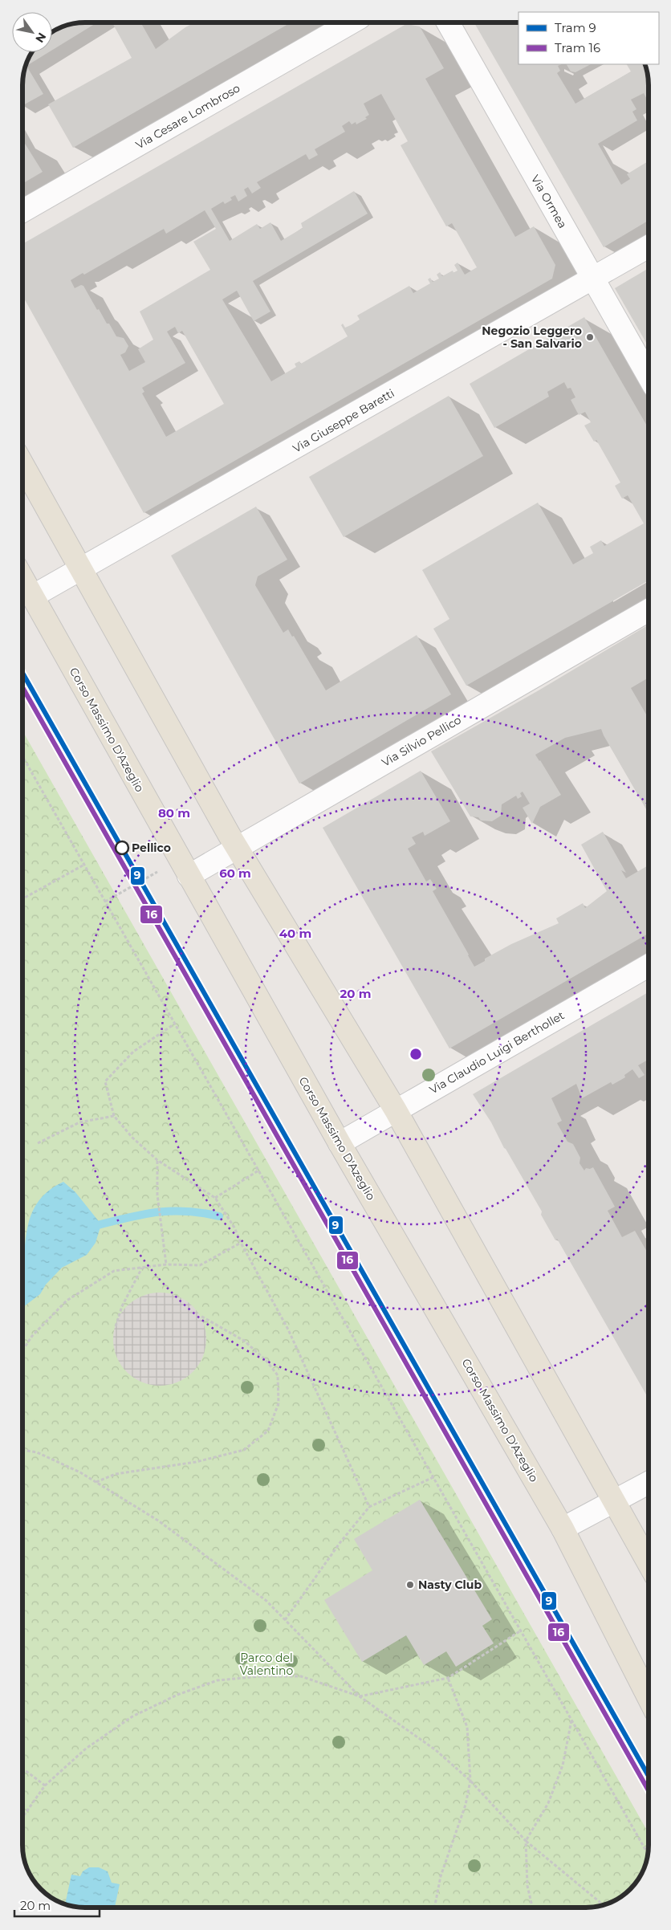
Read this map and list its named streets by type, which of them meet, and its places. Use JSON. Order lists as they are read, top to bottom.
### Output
{
  "streets": {
    "main road": ["Corso Massimo D'Azeglio"],
    "street": [
      "Via Cesare Lombroso",
      "Via Ormea",
      "Via Giuseppe Baretti",
      "Via Silvio Pellico",
      "Via Claudio Luigi Berthollet"
    ]
  },
  "crossings": [
    ["Via Ormea", "Via Giuseppe Baretti"],
    ["Via Giuseppe Baretti", "Corso Massimo D'Azeglio"],
    ["Corso Massimo D'Azeglio", "Via Silvio Pellico"],
    ["Corso Massimo D'Azeglio", "Via Claudio Luigi Berthollet"]
  ],
  "parks": ["Parco del Valentino"],
  "places": ["Negozio Leggero - San Salvario", "Pellico", "Nasty Club"],
  "lines": ["tram line 9", "tram line 16"],
  "legend": ["Tram 9", "Tram 16"],
  "scale_bar": "20 m",
  "north": "bottom right",
  "rings": [
    "80 m",
    "60 m",
    "40 m",
    "20 m"
  ]
}
